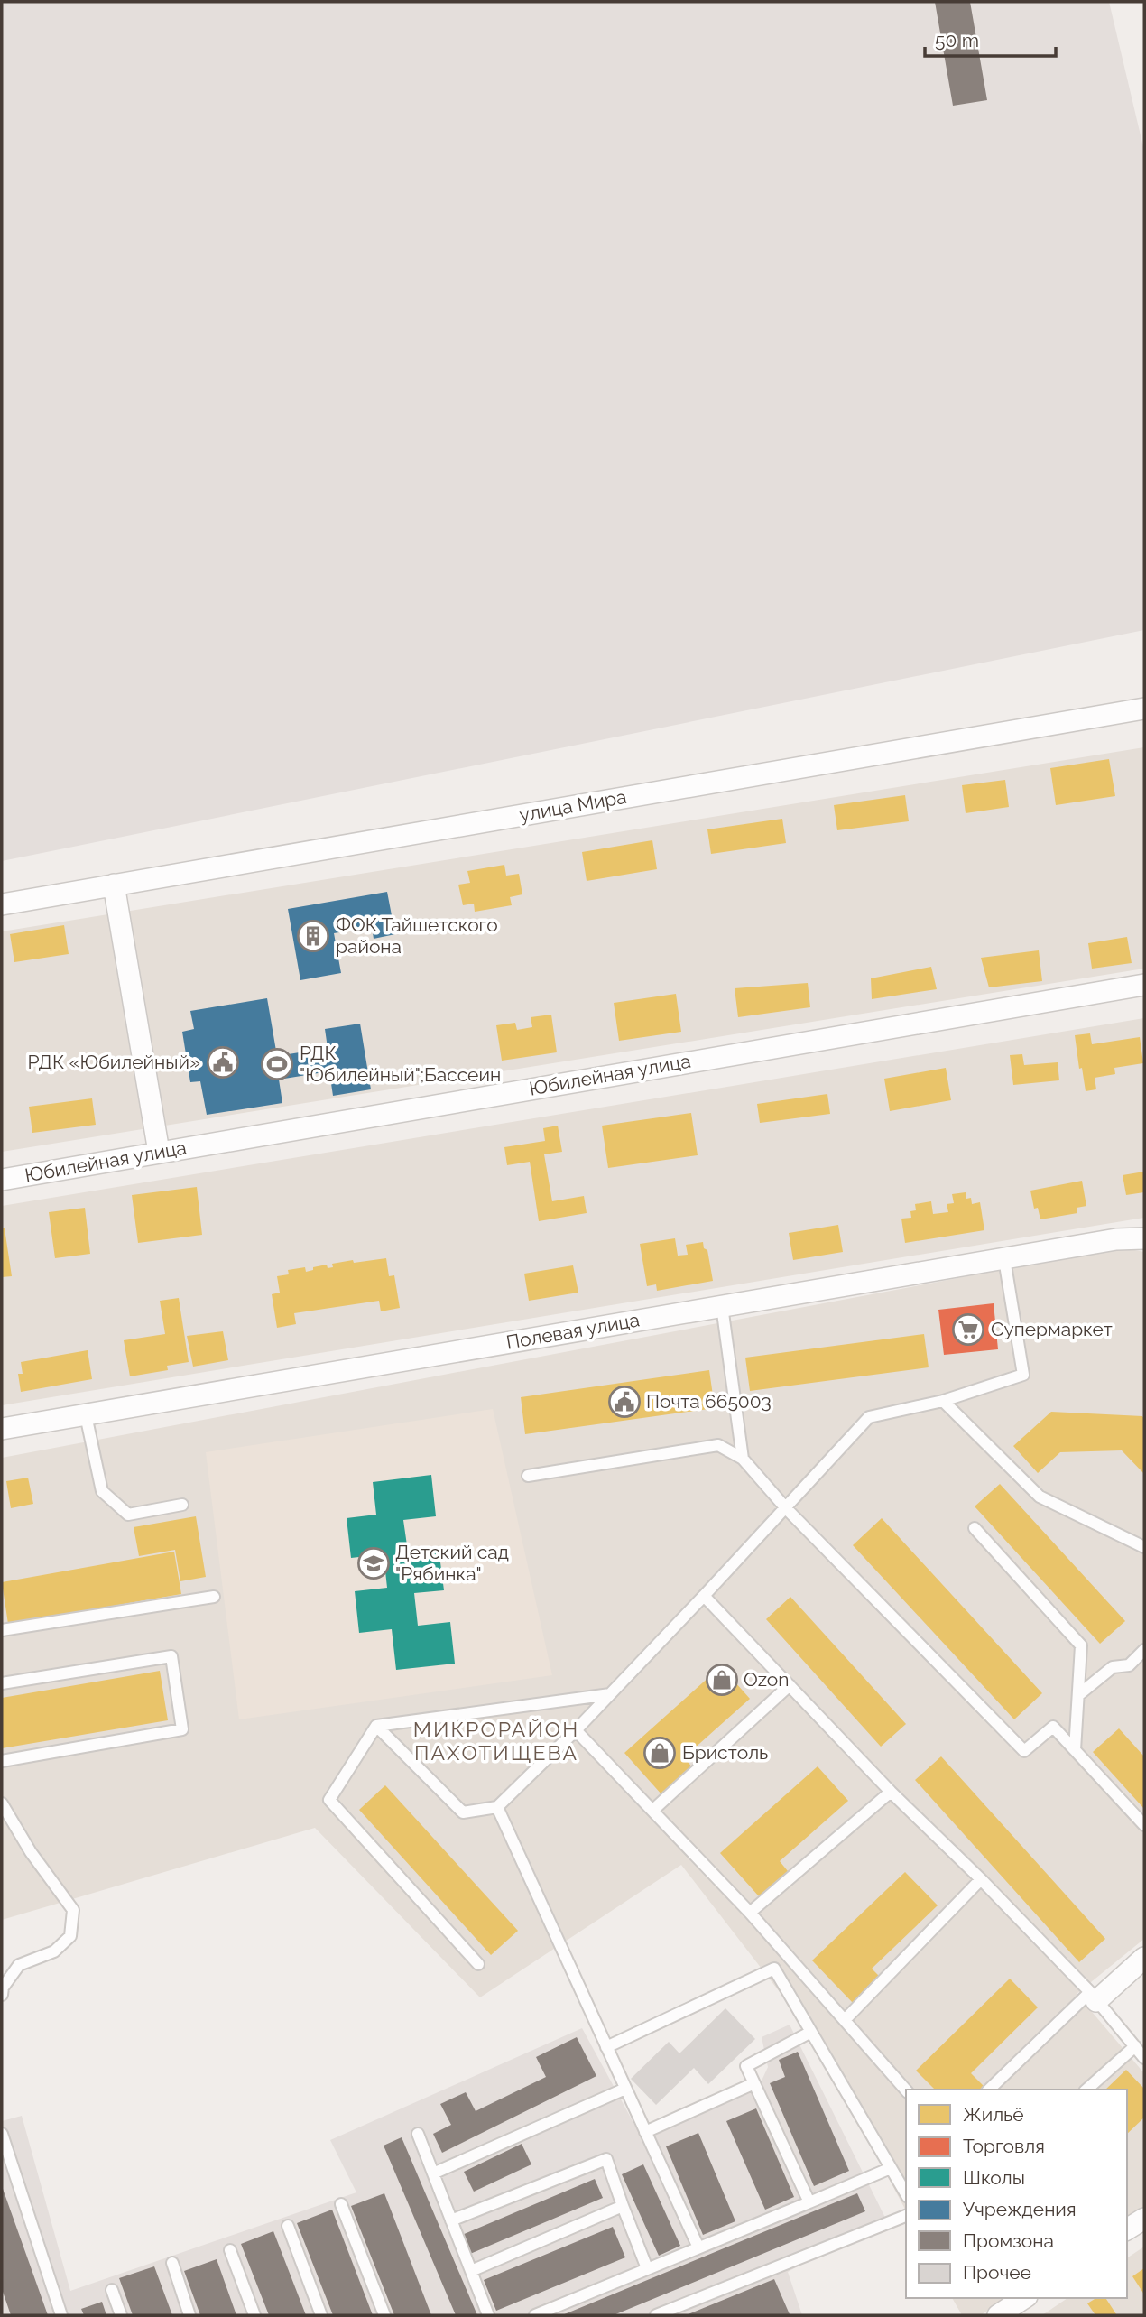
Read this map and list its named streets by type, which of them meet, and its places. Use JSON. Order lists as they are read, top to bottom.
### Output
{
  "streets": {
    "street": ["улица Мира", "Юбилейная улица", "Полевая улица"]
  },
  "districts": ["МИКРОРАЙОН ПАХОТИЩЕВА"],
  "places": {
    "building": ["ФОК Тайшетского района"],
    "public building": ["РДК «Юбилейный»", "Почта 665003"],
    "sports": ["РДК \"Юбилейный\";Бассеин"],
    "supermarket": ["Супермаркет"],
    "school or university": ["Детский сад \"Рябинка\""],
    "shop": ["Ozon", "Бристоль"]
  },
  "legend": [
    "Жильё",
    "Торговля",
    "Школы",
    "Учреждения",
    "Промзона",
    "Прочее"
  ],
  "scale_bar": "50 m"
}
